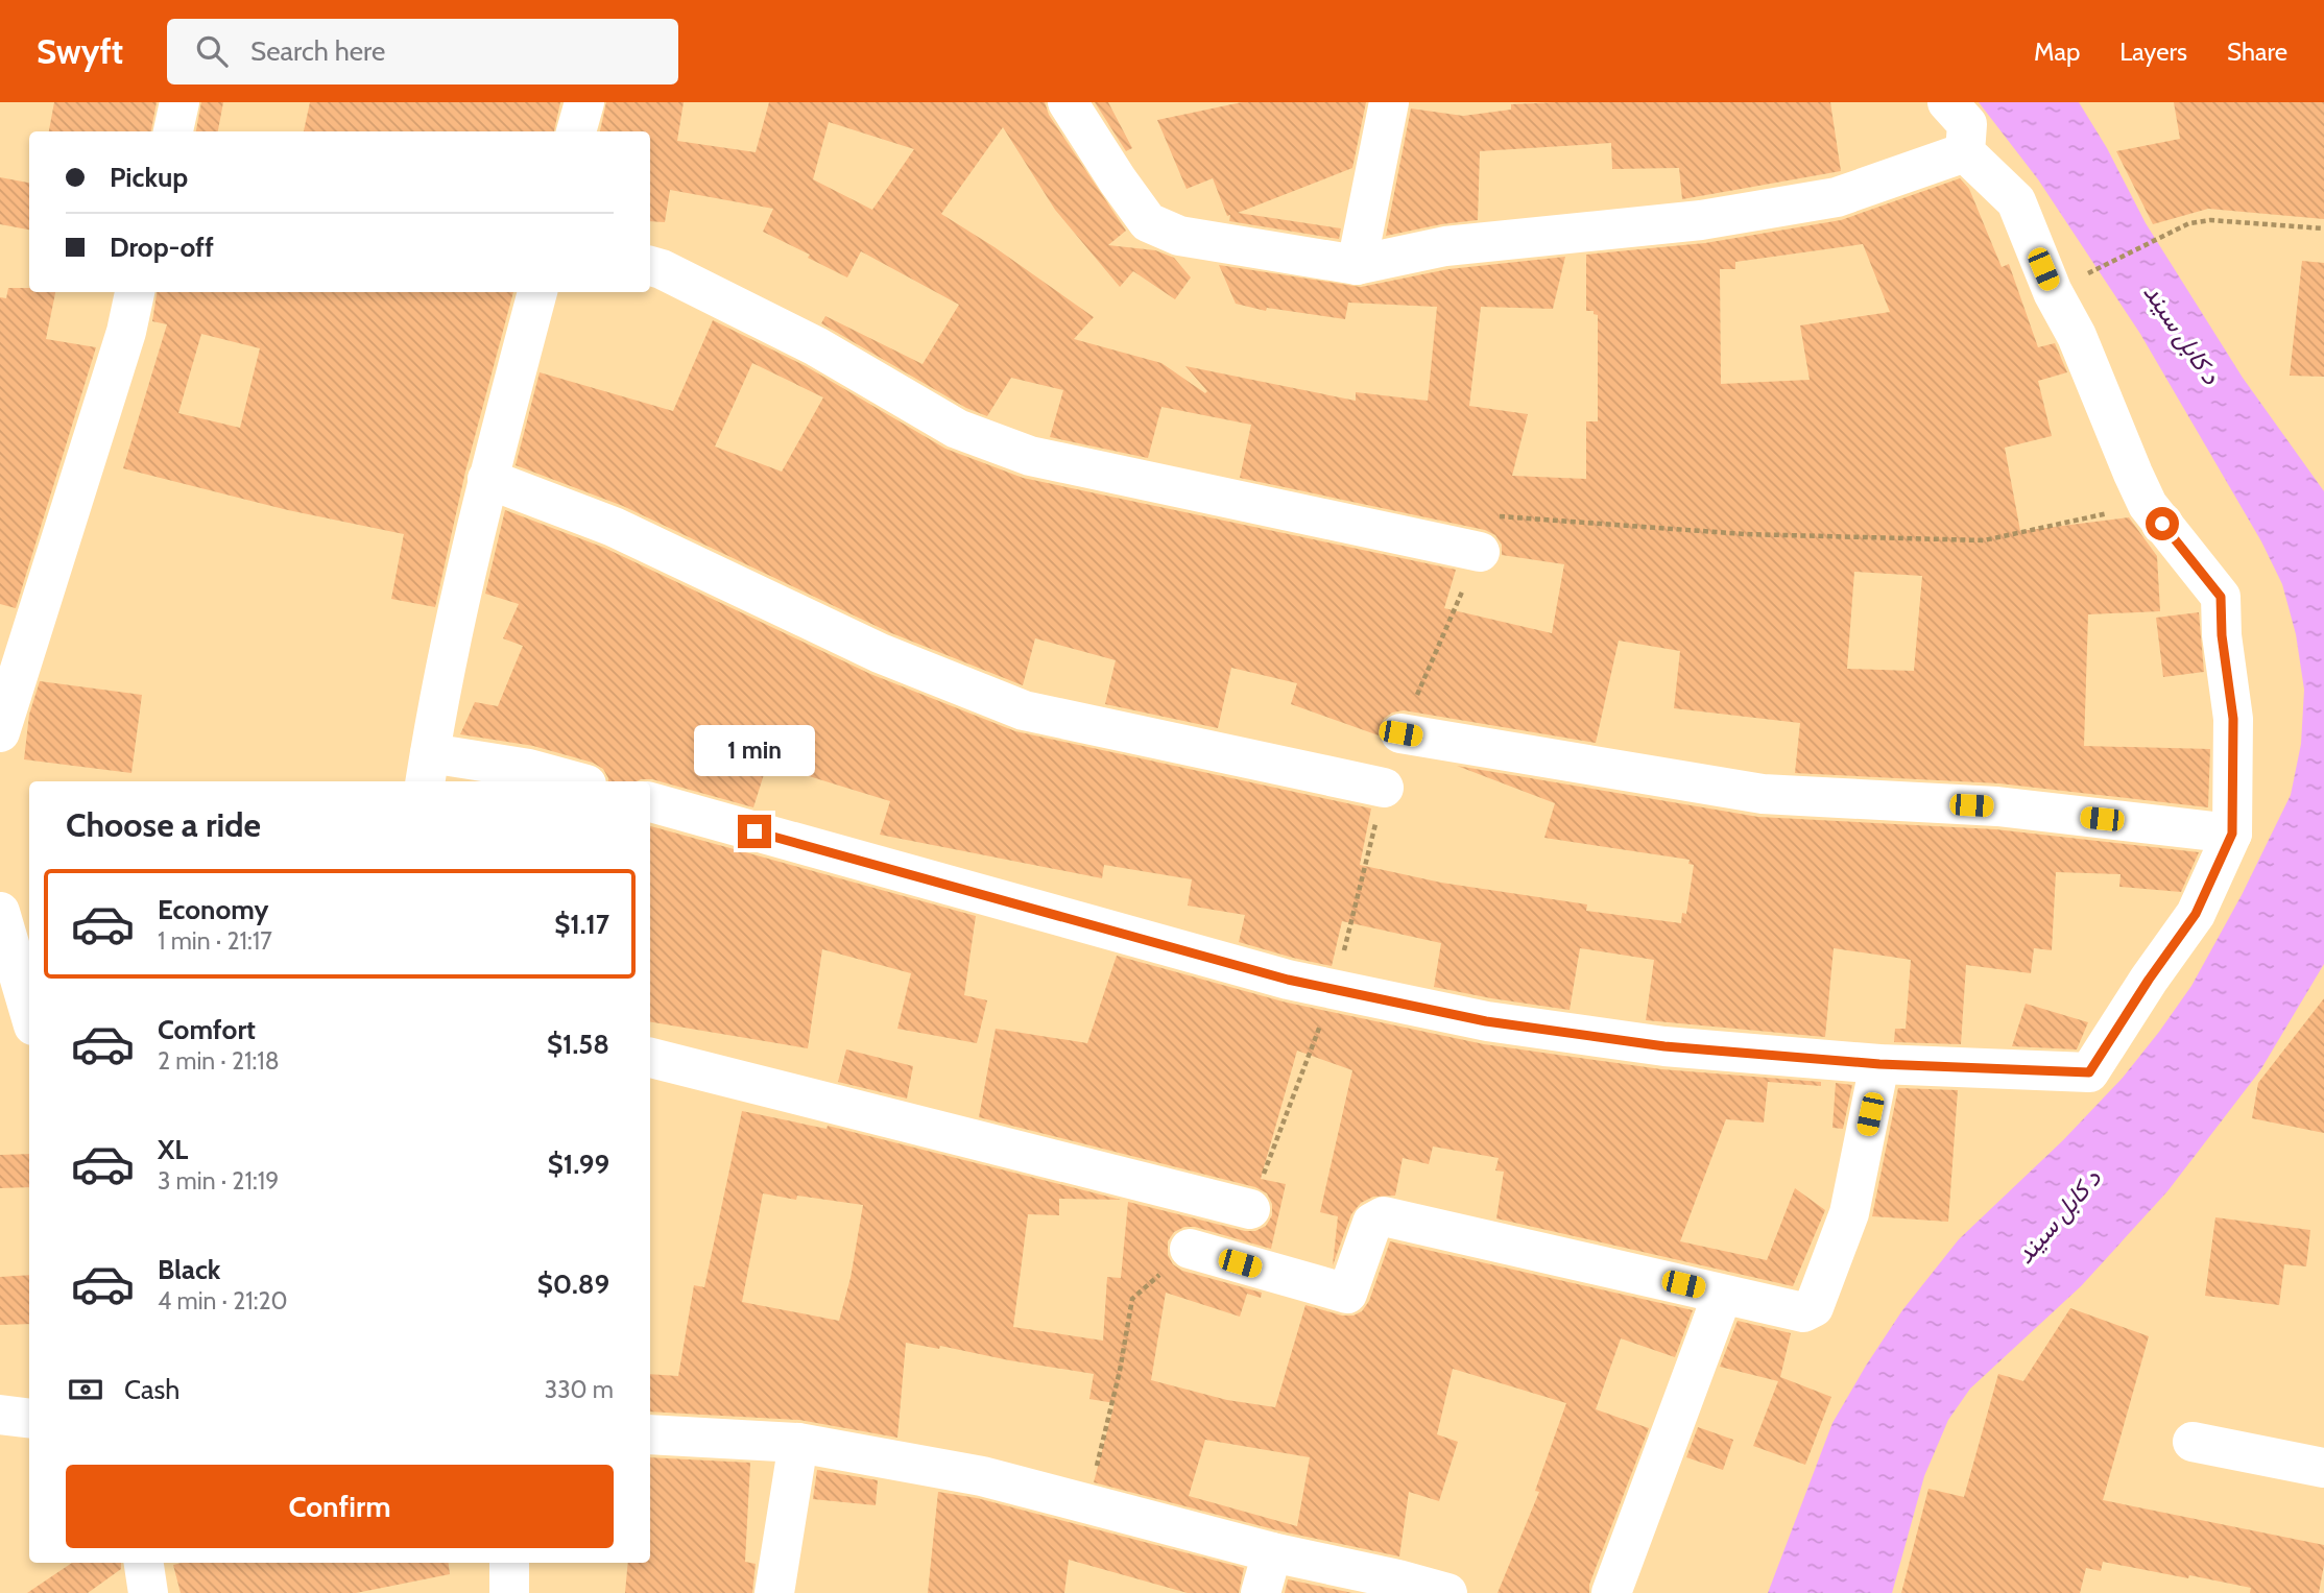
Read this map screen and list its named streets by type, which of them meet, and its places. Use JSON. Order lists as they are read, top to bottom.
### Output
{
  "water": ["د کابل سيند"],
  "page": {
    "header": "Swyft",
    "search": "Search here",
    "nav": ["Map", "Layers", "Share"],
    "banner": ["Pickup", "Drop-off"],
    "bubble": "1 min",
    "heading": "Choose a ride",
    "list": [
      {
        "name": "Economy",
        "note": "1 min · 21:17",
        "value": "$1.17"
      },
      {
        "name": "Comfort",
        "note": "2 min · 21:18",
        "value": "$1.58"
      },
      {
        "name": "XL",
        "note": "3 min · 21:19",
        "value": "$1.99"
      },
      {
        "name": "Black",
        "note": "4 min · 21:20",
        "value": "$0.89"
      }
    ],
    "pay": ["Cash", "330 m"],
    "buttons": "Confirm"
  }
}
